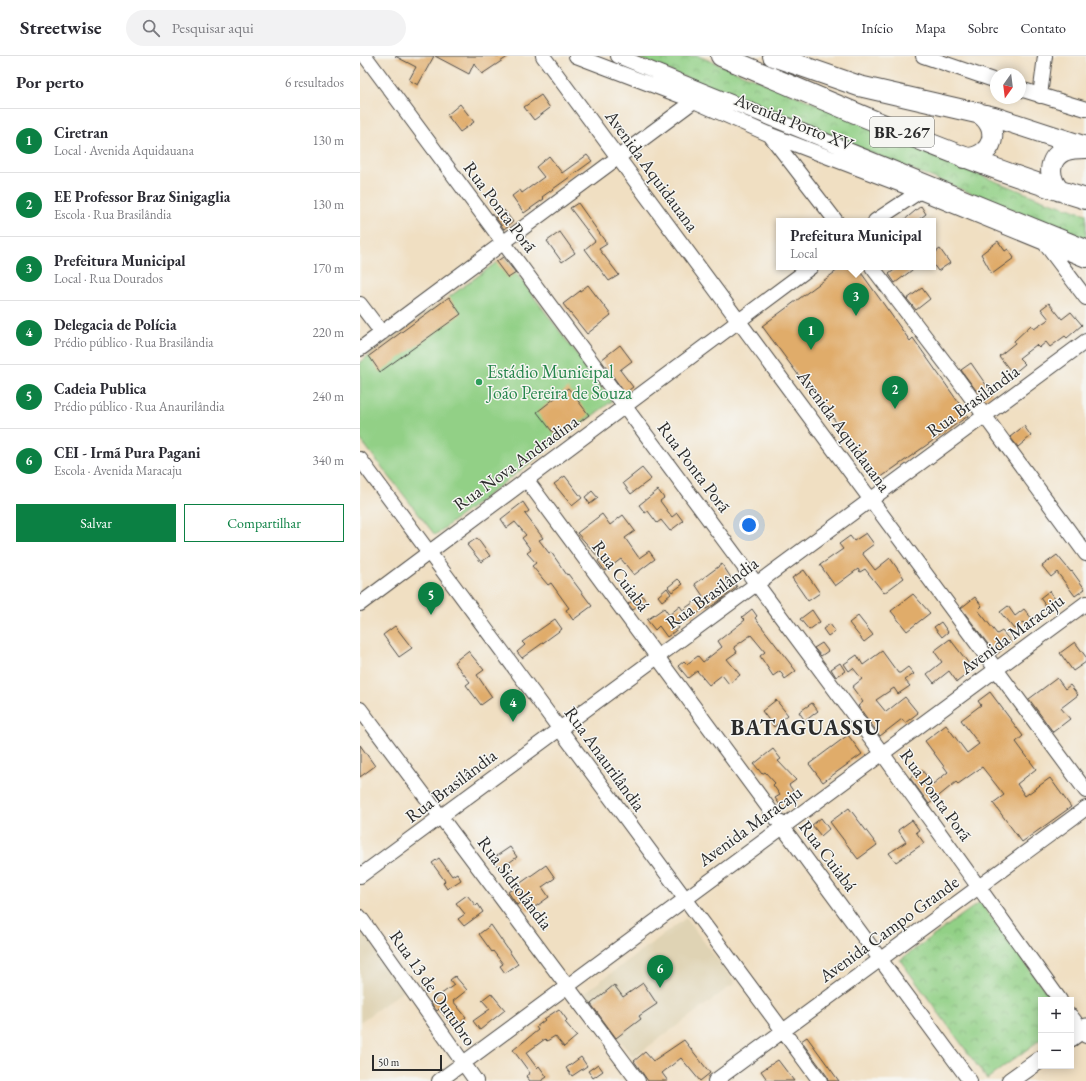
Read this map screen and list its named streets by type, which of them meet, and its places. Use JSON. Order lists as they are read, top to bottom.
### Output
{
  "streets": {
    "highway": ["BR-267"],
    "street": [
      "Avenida Porto XV",
      "Avenida Aquidauana",
      "Rua Ponta Porã",
      "Rua Brasilândia",
      "Rua Nova Andradina",
      "Rua Cuiabá",
      "Avenida Maracaju",
      "Rua Anaurilândia",
      "Rua Sidrolândia",
      "Avenida Campo Grande",
      "Rua 13 de Outubro"
    ]
  },
  "crossings": [
    ["Avenida Aquidauana", "Rua Brasilândia"],
    ["Avenida Aquidauana", "Rua Nova Andradina"],
    ["Avenida Aquidauana", "Avenida Maracaju"],
    ["Rua Ponta Porã", "Rua Brasilândia"],
    ["Rua Ponta Porã", "Rua Nova Andradina"],
    ["Rua Ponta Porã", "Avenida Maracaju"],
    ["Rua Ponta Porã", "Avenida Campo Grande"],
    ["Rua Brasilândia", "Rua Cuiabá"],
    ["Rua Brasilândia", "Rua Anaurilândia"],
    ["Rua Brasilândia", "Rua Sidrolândia"],
    ["Rua Nova Andradina", "Rua Cuiabá"],
    ["Rua Nova Andradina", "Rua Anaurilândia"],
    ["Rua Cuiabá", "Avenida Maracaju"],
    ["Rua Cuiabá", "Avenida Campo Grande"],
    ["Avenida Maracaju", "Rua Anaurilândia"],
    ["Avenida Maracaju", "Rua Sidrolândia"],
    ["Avenida Maracaju", "Rua 13 de Outubro"],
    ["Rua Anaurilândia", "Avenida Campo Grande"]
  ],
  "districts": ["BATAGUASSU"],
  "places": ["Estádio Municipal João Pereira de Souza"],
  "scale_bar": "50 m",
  "north": "bottom",
  "page": {
    "header": "Streetwise",
    "search": "Pesquisar aqui",
    "nav": [
      "Início",
      "Mapa",
      "Sobre",
      "Contato"
    ],
    "heading": ["Por perto", "6 resultados"],
    "list": [
      {
        "mark": "1",
        "name": "Ciretran",
        "note": "Local · Avenida Aquidauana",
        "value": "130 m"
      },
      {
        "mark": "2",
        "name": "EE Professor Braz Sinigaglia",
        "note": "Escola · Rua Brasilândia",
        "value": "130 m"
      },
      {
        "mark": "3",
        "name": "Prefeitura Municipal",
        "note": "Local · Rua Dourados",
        "value": "170 m"
      },
      {
        "mark": "4",
        "name": "Delegacia de Polícia",
        "note": "Prédio público · Rua Brasilândia",
        "value": "220 m"
      },
      {
        "mark": "5",
        "name": "Cadeia Publica",
        "note": "Prédio público · Rua Anaurilândia",
        "value": "240 m"
      },
      {
        "mark": "6",
        "name": "CEI - Irmã Pura Pagani",
        "note": "Escola · Avenida Maracaju",
        "value": "340 m"
      }
    ],
    "popup": ["Prefeitura Municipal", "Local"],
    "pins": [
      "3",
      "1",
      "2",
      "5",
      "4",
      "6"
    ],
    "buttons": ["Salvar", "Compartilhar"],
    "map_buttons": ["+", "−"],
    "scale": "50 m"
  }
}
